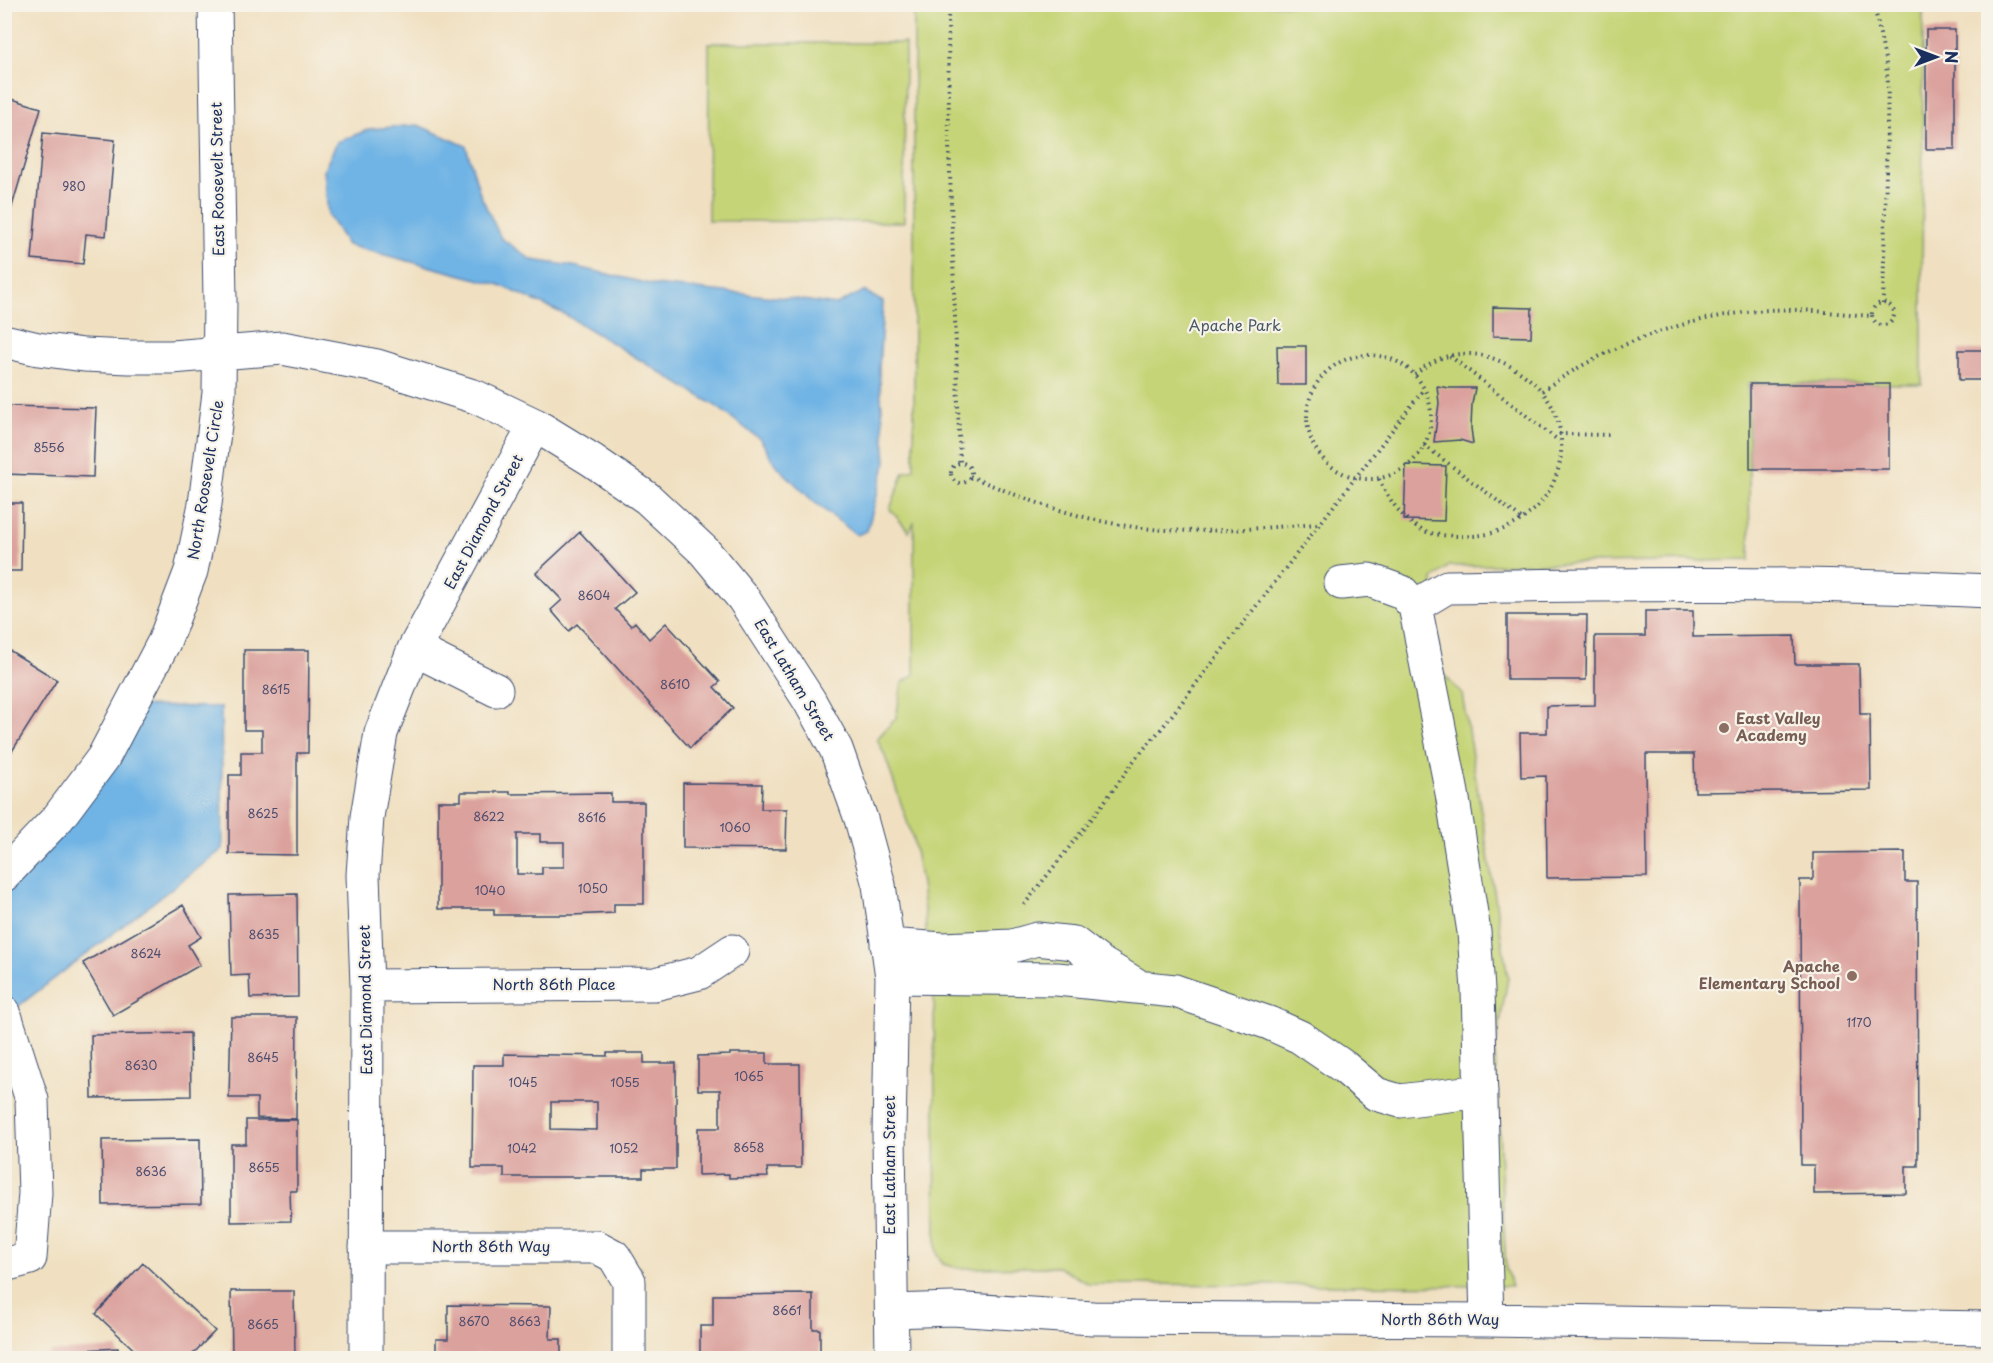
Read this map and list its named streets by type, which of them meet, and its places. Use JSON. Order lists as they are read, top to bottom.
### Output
{
  "streets": {
    "street": [
      "East Roosevelt Street",
      "North Roosevelt Circle",
      "East Diamond Street",
      "East Latham Street",
      "North 86th Place",
      "North 86th Way"
    ]
  },
  "crossings": [
    ["East Roosevelt Street", "North Roosevelt Circle"],
    ["East Roosevelt Street", "East Latham Street"],
    ["North Roosevelt Circle", "East Latham Street"],
    ["East Diamond Street", "East Latham Street"],
    ["East Diamond Street", "North 86th Place"],
    ["East Diamond Street", "North 86th Way"],
    ["East Latham Street", "North 86th Way"]
  ],
  "parks": ["Apache Park"],
  "places": ["East Valley Academy", "Apache Elementary School"],
  "house_numbers": [
    "980",
    "8556",
    "8604",
    "8610",
    "8615",
    "8625",
    "8622",
    "8616",
    "1060",
    "1050",
    "1040",
    "8635",
    "8624",
    "1170",
    "8645",
    "8630",
    "1065",
    "1045",
    "1055",
    "8658",
    "1042",
    "1052",
    "8655",
    "8636",
    "8661",
    "8670",
    "8663",
    "8665"
  ],
  "north": "right"
}
